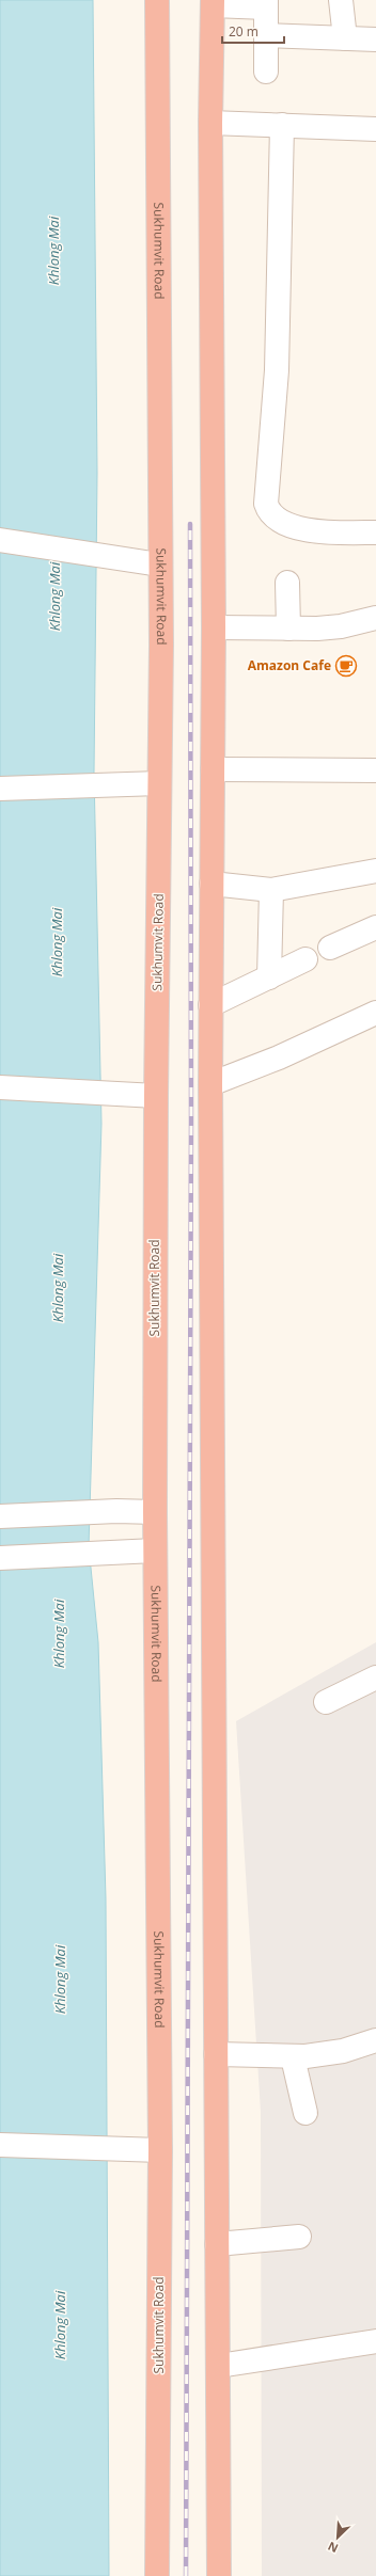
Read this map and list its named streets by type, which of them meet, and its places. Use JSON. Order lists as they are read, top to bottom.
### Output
{
  "streets": {
    "highway": ["Sukhumvit Road"]
  },
  "water": ["Khlong Mai"],
  "places": {
    "cafe": ["Amazon Cafe"]
  },
  "scale_bar": "20 m",
  "north": "bottom left"
}
